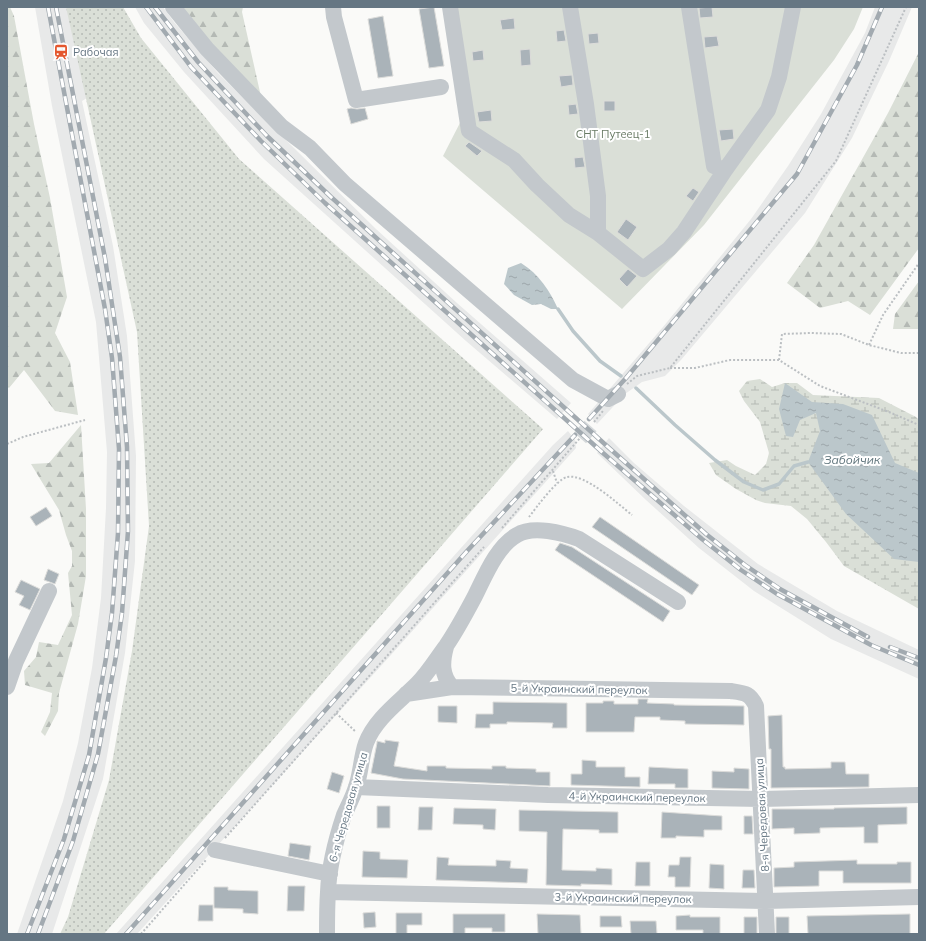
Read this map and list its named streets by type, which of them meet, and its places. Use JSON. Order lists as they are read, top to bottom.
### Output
{
  "streets": {
    "street": [
      "5-й Украинский переулок",
      "4-й Украинский переулок",
      "6-я Чередовая улица",
      "8-я Чередовая улица",
      "3-й Украинский переулок"
    ]
  },
  "crossings": [
    ["5-й Украинский переулок", "6-я Чередовая улица"],
    ["5-й Украинский переулок", "8-я Чередовая улица"],
    ["4-й Украинский переулок", "6-я Чередовая улица"],
    ["4-й Украинский переулок", "8-я Чередовая улица"],
    ["6-я Чередовая улица", "3-й Украинский переулок"],
    ["8-я Чередовая улица", "3-й Украинский переулок"]
  ],
  "water": ["Забойчик"],
  "parks": ["СНТ Путеец-1"],
  "places": {
    "station": ["Рабочая"]
  }
}
